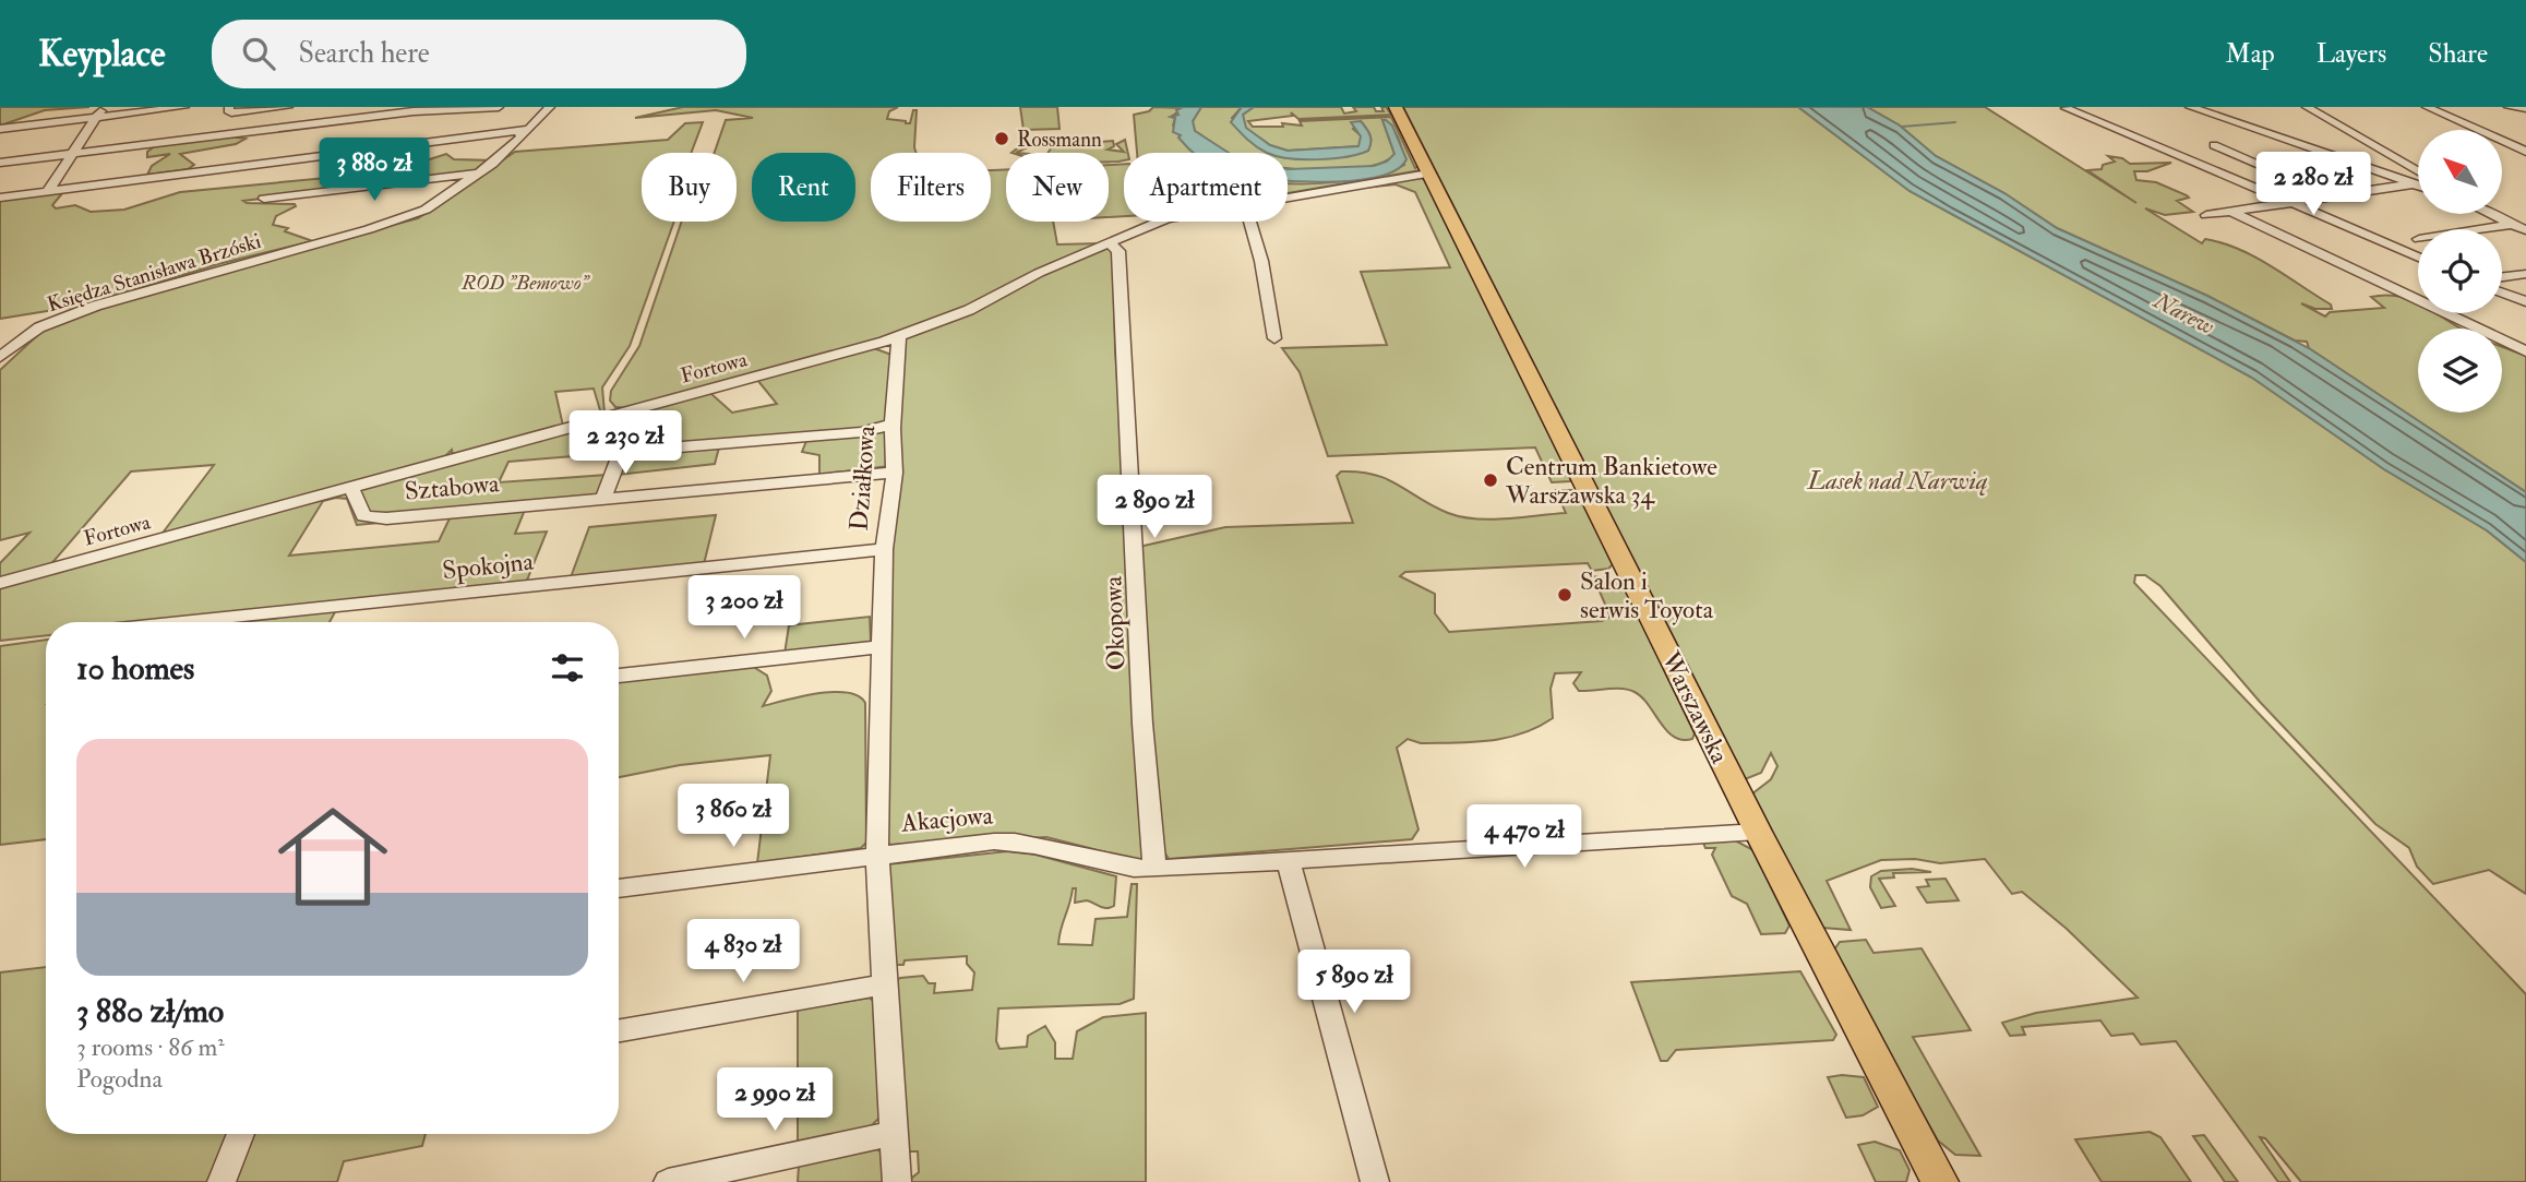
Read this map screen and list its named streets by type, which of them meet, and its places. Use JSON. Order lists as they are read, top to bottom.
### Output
{
  "streets": {
    "main road": ["Warszawska"],
    "street": [
      "Księdza Stanisława Brzóski",
      "Fortowa",
      "Działkowa",
      "Sztabowa",
      "Spokojna",
      "Okopowa",
      "Akacjowa"
    ]
  },
  "crossings": [
    ["Fortowa", "Działkowa"],
    ["Fortowa", "Sztabowa"],
    ["Fortowa", "Okopowa"],
    ["Fortowa", "Warszawska"],
    ["Działkowa", "Sztabowa"],
    ["Działkowa", "Spokojna"],
    ["Działkowa", "Akacjowa"],
    ["Okopowa", "Akacjowa"],
    ["Warszawska", "Akacjowa"]
  ],
  "water": ["Narew"],
  "parks": ["ROD \"Bemowo\"", "Lasek nad Narwią"],
  "places": ["Rossmann", "Centrum Bankietowe Warszawska 34", "Salon i serwis Toyota"],
  "north": "top left",
  "page": {
    "header": "Keyplace",
    "search": "Search here",
    "nav": ["Map", "Layers", "Share"],
    "price": [
      "3 880 zł",
      "2 280 zł",
      "2 230 zł",
      "2 890 zł",
      "3 200 zł",
      "3 860 zł",
      "4 470 zł",
      "4 830 zł",
      "5 890 zł",
      "2 990 zł"
    ],
    "chip": [
      "Buy",
      "Rent",
      "Filters",
      "New",
      "Apartment"
    ],
    "heading": "10 homes",
    "list": [
      {
        "name": "3 880 zł/mo",
        "note": "3 rooms · 86 m² · Pogodna"
      }
    ]
  }
}
